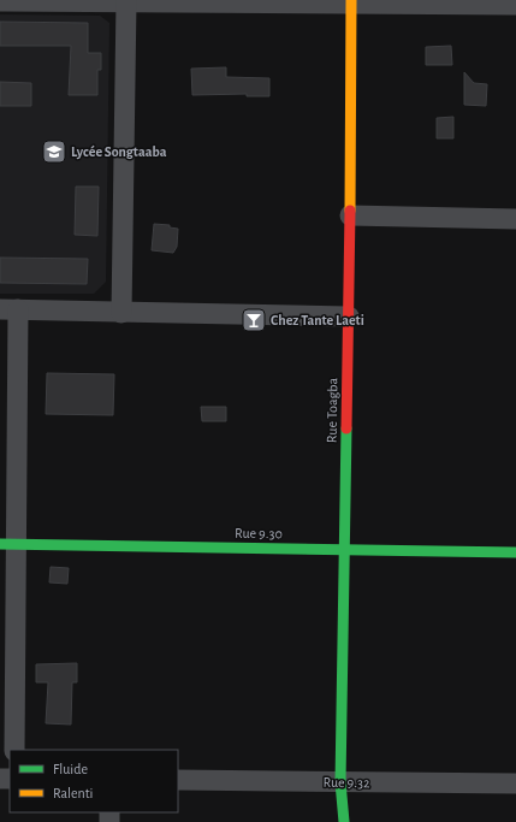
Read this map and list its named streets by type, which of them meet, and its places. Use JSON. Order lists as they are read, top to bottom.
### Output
{
  "streets": {
    "street": ["Rue Toagba", "Rue 9.30", "Rue 9.32"]
  },
  "crossings": [
    ["Rue Toagba", "Rue 9.30"],
    ["Rue Toagba", "Rue 9.32"]
  ],
  "places": {
    "school or university": ["Lycée Songtaaba"],
    "bar": ["Chez Tante Laeti"]
  },
  "legend": ["Fluide", "Ralenti"]
}
